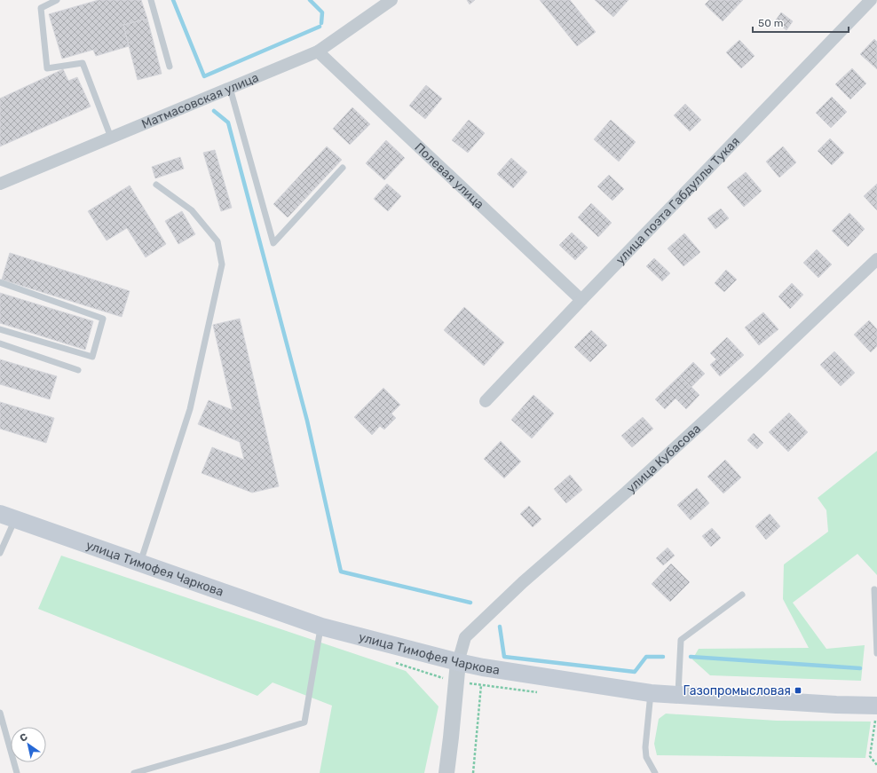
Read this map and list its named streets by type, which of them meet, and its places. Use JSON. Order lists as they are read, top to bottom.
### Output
{
  "streets": {
    "main road": ["улица Тимофея Чаркова"],
    "street": [
      "Матмасовская улица",
      "Полевая улица",
      "улица поэта Габдуллы Тукая",
      "улица Кубасова"
    ]
  },
  "crossings": [
    ["Матмасовская улица", "Полевая улица"],
    ["Полевая улица", "улица поэта Габдуллы Тукая"],
    ["улица Кубасова", "улица Тимофея Чаркова"]
  ],
  "places": {
    "transit": ["Газопромысловая"]
  },
  "scale_bar": "50 m",
  "north": "top left"
}
